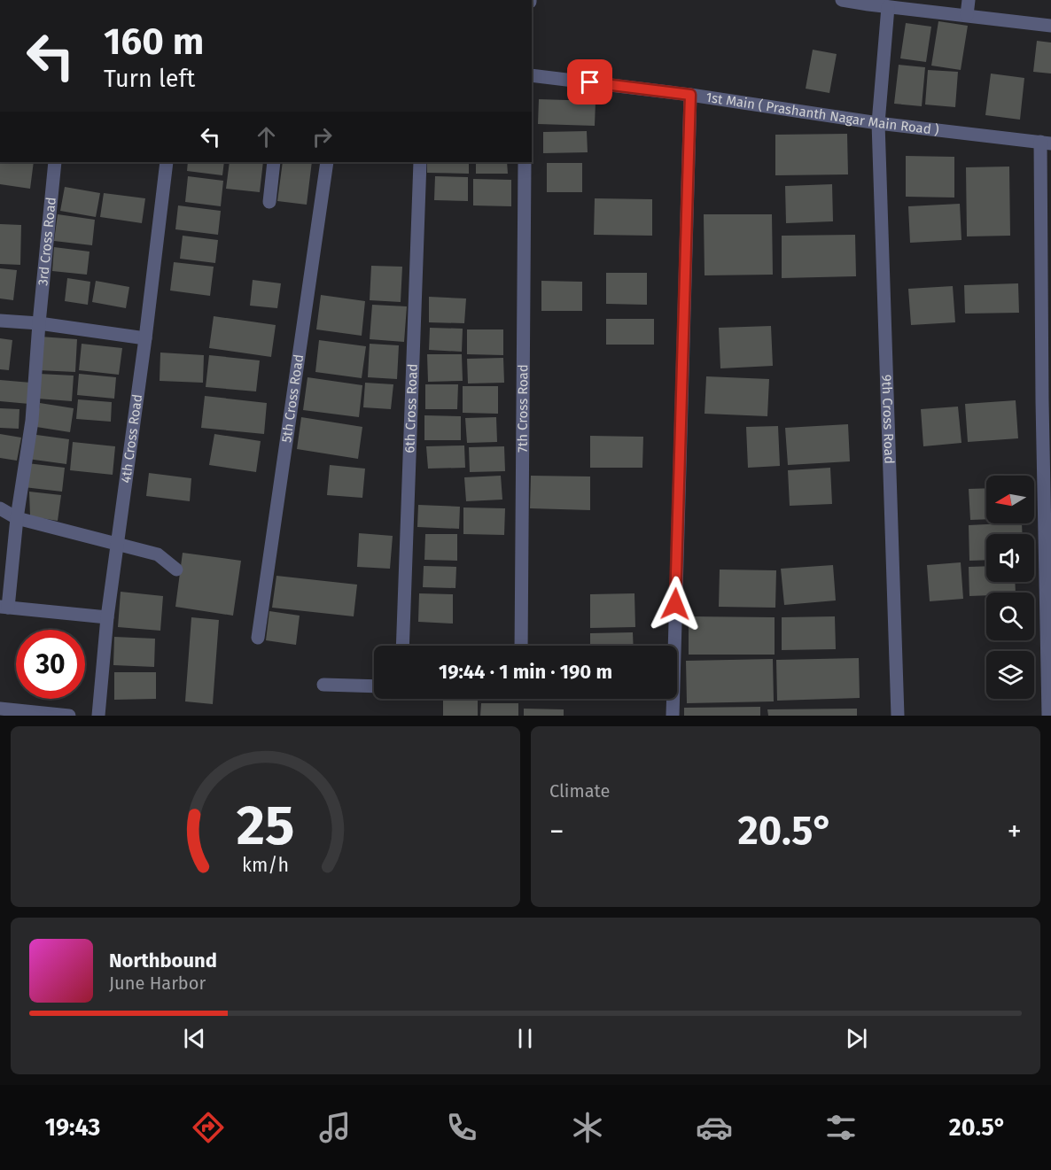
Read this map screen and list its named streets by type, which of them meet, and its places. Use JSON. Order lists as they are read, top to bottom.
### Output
{
  "streets": {
    "street": [
      "1st Main ( Prashanth Nagar Main Road )",
      "3rd Cross Road",
      "5th Cross Road",
      "6th Cross Road",
      "7th Cross Road",
      "9th Cross Road",
      "4th Cross Road"
    ]
  },
  "crossings": [
    ["1st Main ( Prashanth Nagar Main Road )", "9th Cross Road"]
  ],
  "north": "left",
  "page": {
    "turn": ["160 m", "Turn left"],
    "limit": "30",
    "trip": "19:44 · 1 min · 190 m",
    "tile": "Climate",
    "heat": ["−", "20.5°", "+"],
    "song": ["Northbound", "June Harbor"],
    "tabs": ["19:43", "20.5°"],
    "gauge": ["25", "km/h"]
  }
}
